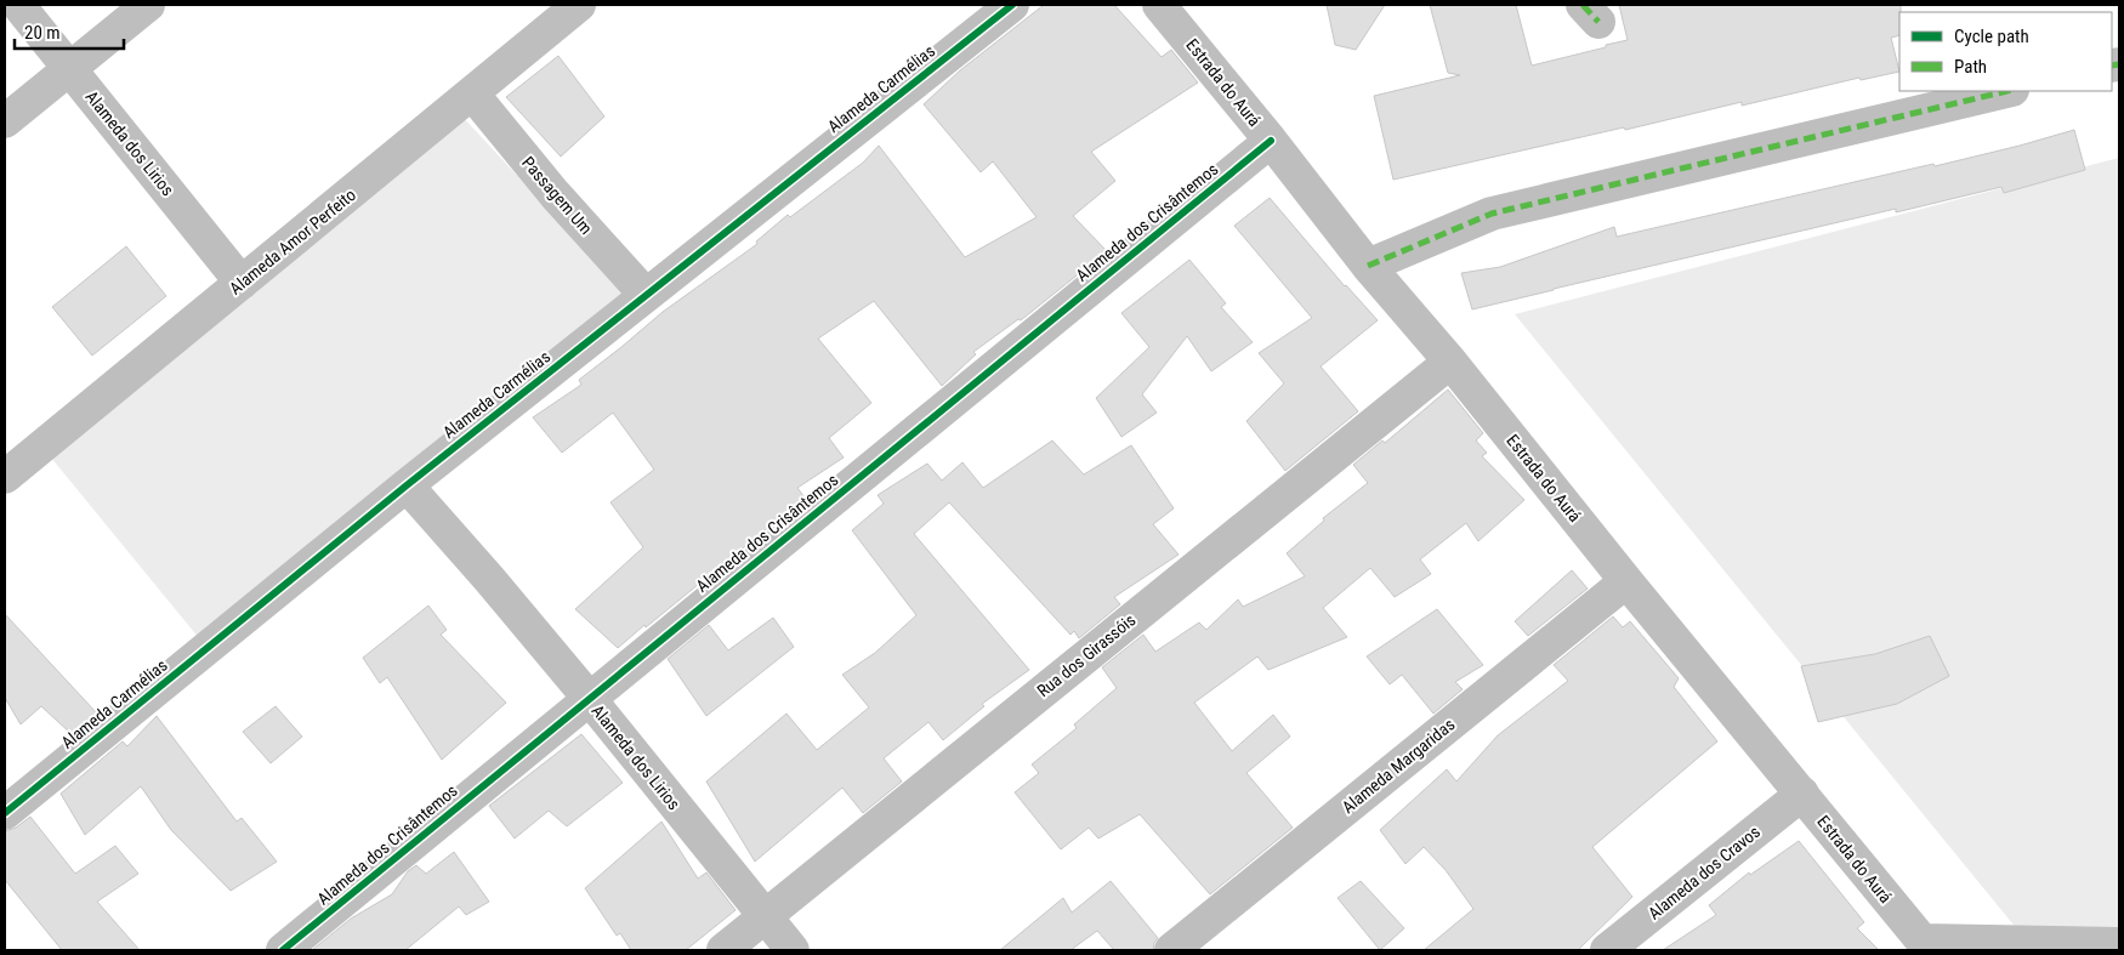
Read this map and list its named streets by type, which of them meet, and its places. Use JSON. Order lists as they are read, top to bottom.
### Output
{
  "streets": {
    "street": [
      "Estrada do Aurá",
      "Alameda Carmélias",
      "Alameda dos Lirios",
      "Passagem Um",
      "Alameda dos Crisântemos",
      "Alameda Amor Perfeito",
      "Rua dos Girassóis",
      "Alameda Margaridas",
      "Alameda dos Cravos"
    ]
  },
  "crossings": [
    ["Estrada do Aurá", "Alameda dos Crisântemos"],
    ["Estrada do Aurá", "Rua dos Girassóis"],
    ["Estrada do Aurá", "Alameda Margaridas"],
    ["Estrada do Aurá", "Alameda dos Cravos"],
    ["Alameda Carmélias", "Alameda dos Lirios"],
    ["Alameda Carmélias", "Passagem Um"],
    ["Alameda dos Lirios", "Alameda dos Crisântemos"],
    ["Alameda dos Lirios", "Alameda Amor Perfeito"],
    ["Alameda dos Lirios", "Rua dos Girassóis"],
    ["Passagem Um", "Alameda Amor Perfeito"]
  ],
  "legend": ["Cycle path", "Path"],
  "scale_bar": "20 m"
}
